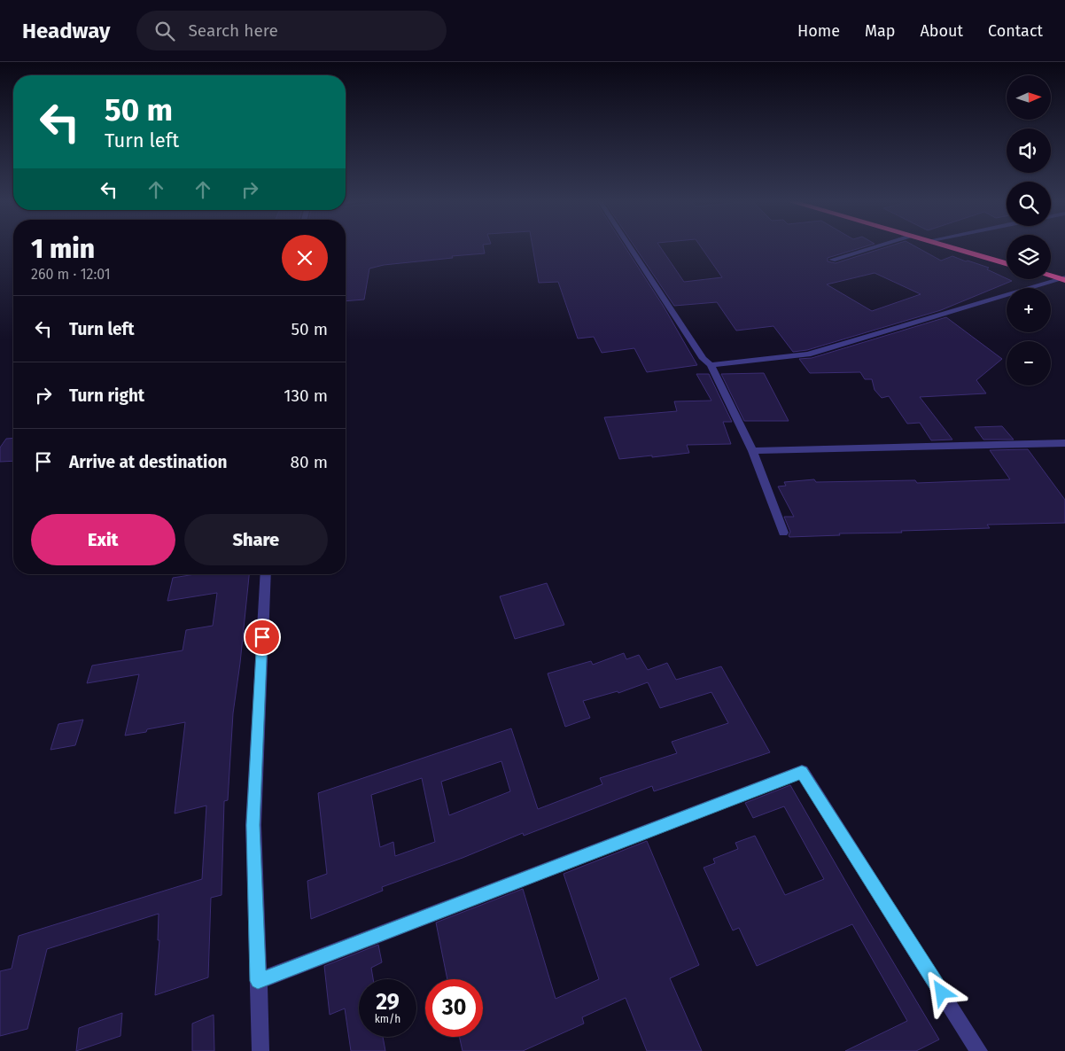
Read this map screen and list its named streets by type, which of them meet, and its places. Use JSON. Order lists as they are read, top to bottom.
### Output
{
  "north": "right",
  "page": {
    "header": "Headway",
    "search": "Search here",
    "nav": [
      "Home",
      "Map",
      "About",
      "Contact"
    ],
    "map_buttons": ["+", "−"],
    "turn": ["50 m", "Turn left"],
    "heading": ["1 min", "260 m · 12:01"],
    "list": [
      {
        "name": "Turn left",
        "value": "50 m"
      },
      {
        "name": "Turn right",
        "value": "130 m"
      },
      {
        "name": "Arrive at destination",
        "value": "80 m"
      }
    ],
    "buttons": ["Exit", "Share"],
    "speed": "29 km/h",
    "limit": "30"
  }
}
